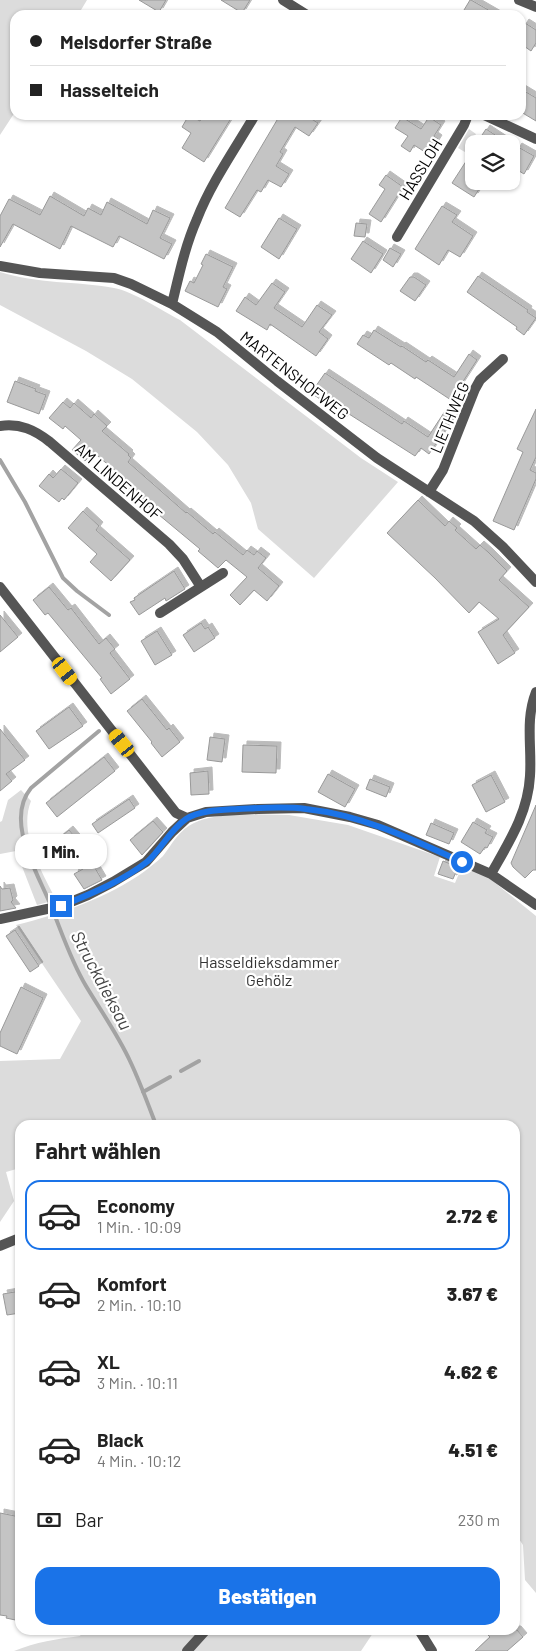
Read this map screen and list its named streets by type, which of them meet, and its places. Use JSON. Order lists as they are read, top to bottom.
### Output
{
  "streets": {
    "street": [
      "HASSLOH",
      "MARTENSHOFWEG",
      "LIETHWEG",
      "AM LINDENHOF"
    ]
  },
  "crossings": [
    ["MARTENSHOFWEG", "LIETHWEG"]
  ],
  "water": ["Struckdieksau"],
  "parks": ["Hasseldieksdammer Gehölz"],
  "page": {
    "banner": ["Melsdorfer Straße", "Hasselteich"],
    "bubble": "1 Min.",
    "heading": "Fahrt wählen",
    "list": [
      {
        "name": "Economy",
        "note": "1 Min. · 10:09",
        "value": "2.72 €"
      },
      {
        "name": "Komfort",
        "note": "2 Min. · 10:10",
        "value": "3.67 €"
      },
      {
        "name": "XL",
        "note": "3 Min. · 10:11",
        "value": "4.62 €"
      },
      {
        "name": "Black",
        "note": "4 Min. · 10:12",
        "value": "4.51 €"
      }
    ],
    "pay": ["Bar", "230 m"],
    "buttons": "Bestätigen"
  }
}
